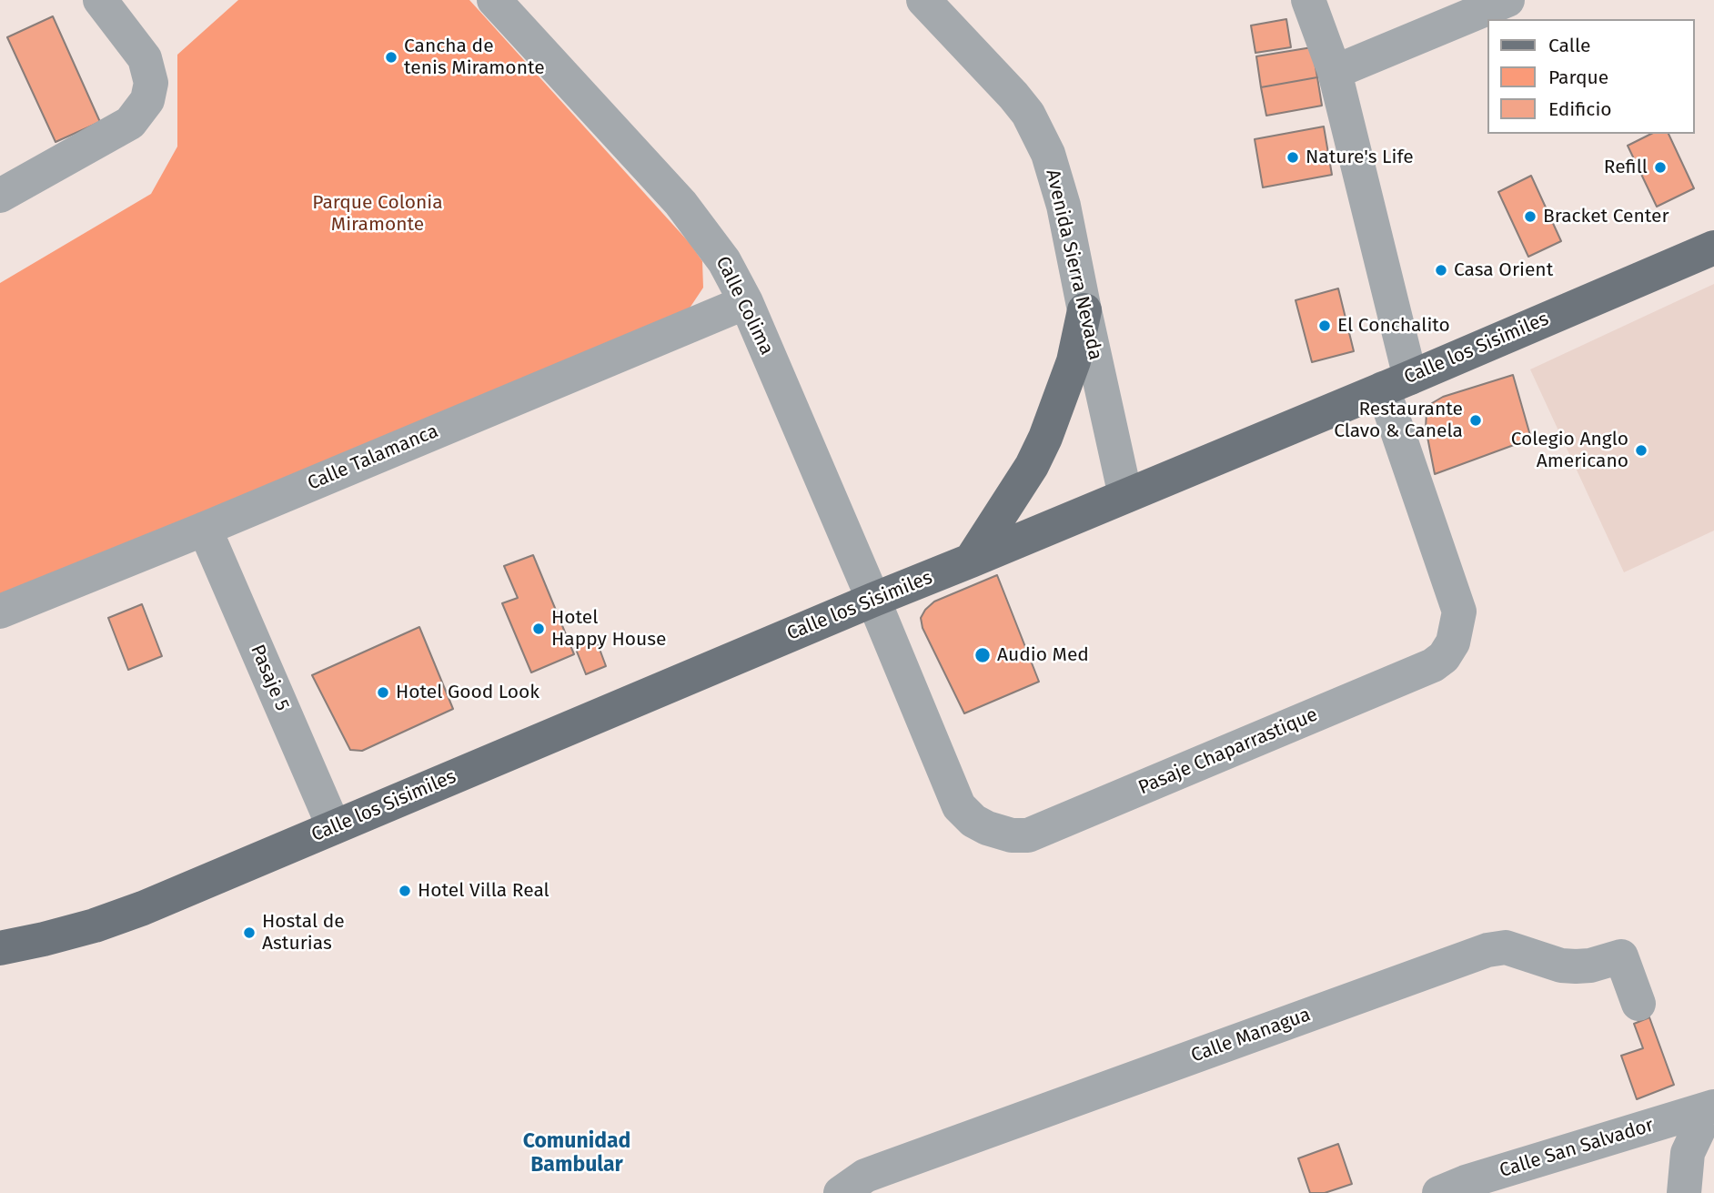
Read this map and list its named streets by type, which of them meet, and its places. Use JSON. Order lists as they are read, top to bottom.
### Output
{
  "streets": {
    "main road": ["Calle los Sisimiles"],
    "street": [
      "Avenida Sierra Nevada",
      "Calle Colima",
      "Calle Talamanca",
      "Pasaje 5",
      "Pasaje Chaparrastique",
      "Calle Managua",
      "Calle San Salvador"
    ]
  },
  "crossings": [
    ["Avenida Sierra Nevada", "Calle los Sisimiles"],
    ["Calle Colima", "Calle los Sisimiles"],
    ["Calle Colima", "Calle Talamanca"],
    ["Calle Colima", "Pasaje Chaparrastique"],
    ["Calle los Sisimiles", "Pasaje 5"],
    ["Calle los Sisimiles", "Pasaje Chaparrastique"],
    ["Calle Talamanca", "Pasaje 5"]
  ],
  "districts": ["Comunidad Bambular"],
  "parks": ["Parque Colonia Miramonte"],
  "places": [
    "Cancha de tenis Miramonte",
    "Nature's Life",
    "Refill",
    "Bracket Center",
    "Casa Orient",
    "El Conchalito",
    "Restaurante Clavo & Canela",
    "Colegio Anglo Americano",
    "Hotel Happy House",
    "Audio Med",
    "Hotel Good Look",
    "Hotel Villa Real",
    "Hostal de Asturias"
  ],
  "legend": ["Calle", "Parque", "Edificio"]
}
